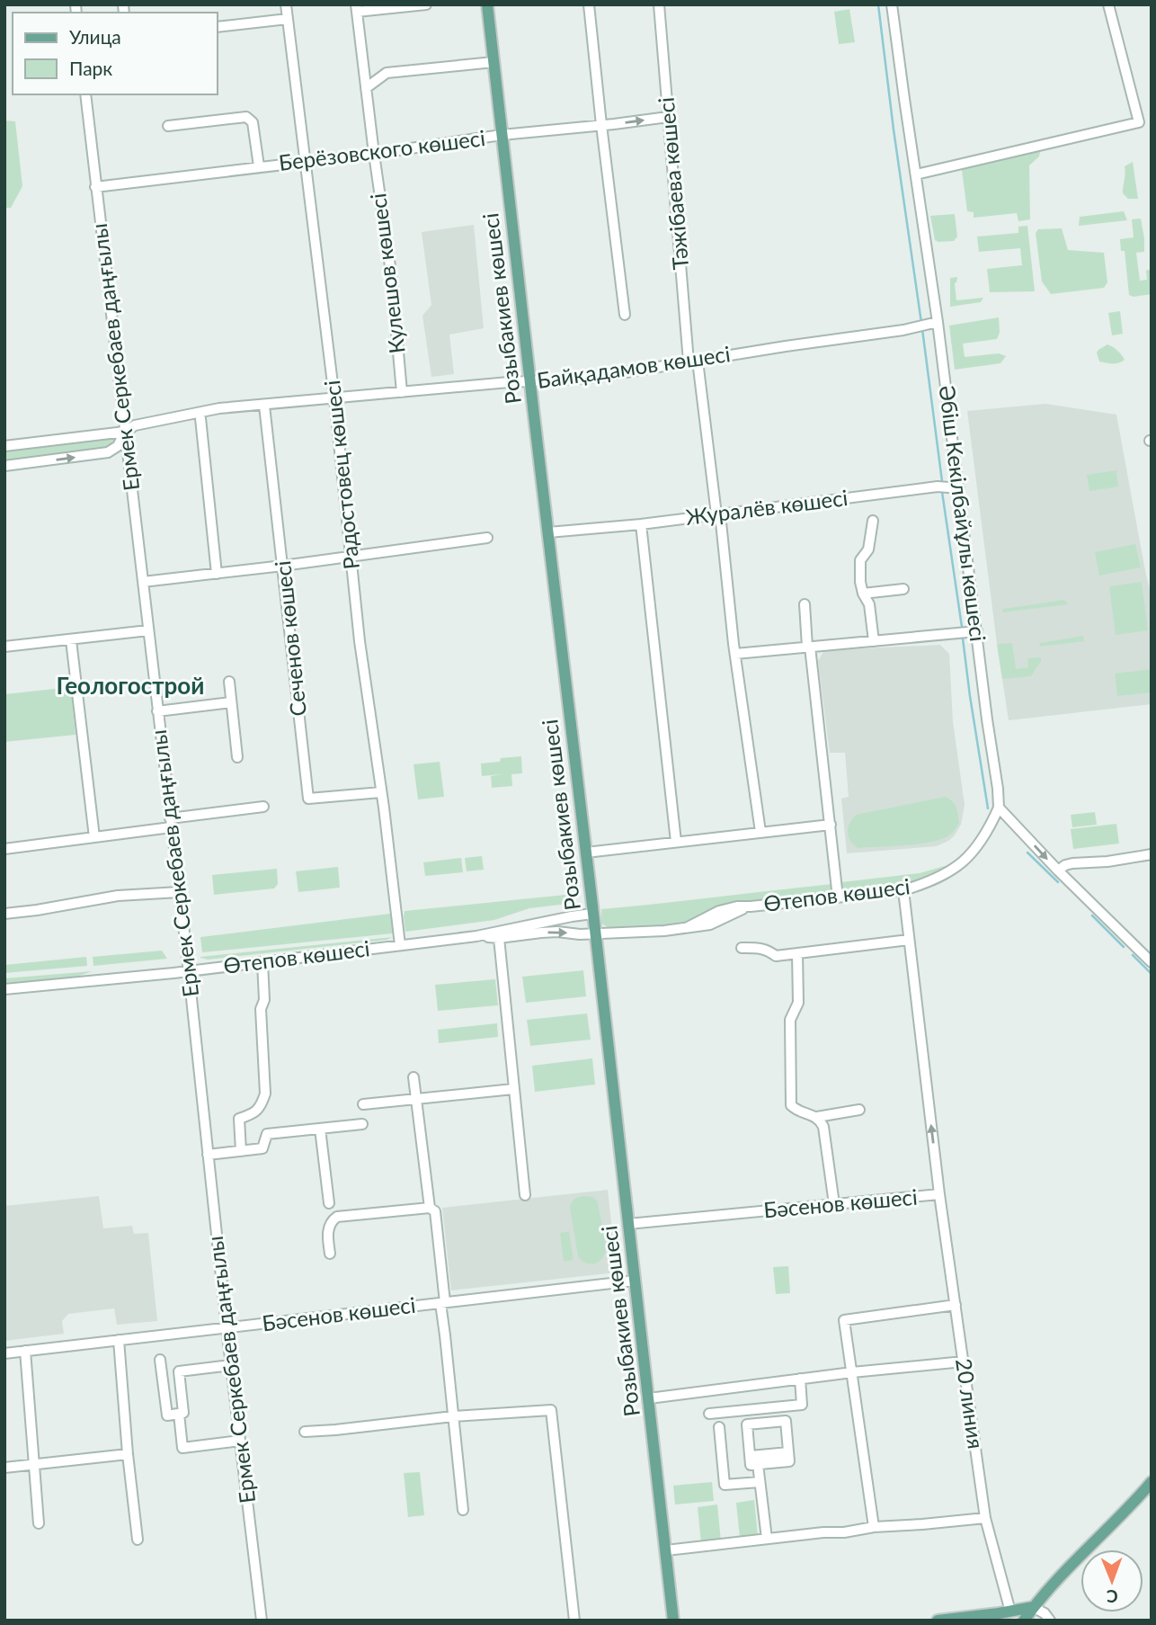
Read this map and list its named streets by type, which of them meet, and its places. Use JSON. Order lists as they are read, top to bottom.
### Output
{
  "streets": {
    "main road": ["Розыбакиев көшесі"],
    "street": [
      "Берёзовского көшесі",
      "Тәжібаева көшесі",
      "Кулешов көшесі",
      "Ермек Серкебаев даңғылы",
      "Байқадамов көшесі",
      "Радостовец көшесі",
      "Журалёв көшесі",
      "Әбіш Кекілбайұлы көшесі",
      "Сеченов көшесі",
      "Өтепов көшесі",
      "Бәсенов көшесі",
      "20 линия"
    ]
  },
  "crossings": [
    ["Берёзовского көшесі", "Тәжібаева көшесі"],
    ["Берёзовского көшесі", "Кулешов көшесі"],
    ["Берёзовского көшесі", "Розыбакиев көшесі"],
    ["Берёзовского көшесі", "Ермек Серкебаев даңғылы"],
    ["Берёзовского көшесі", "Радостовец көшесі"],
    ["Тәжібаева көшесі", "Байқадамов көшесі"],
    ["Тәжібаева көшесі", "Журалёв көшесі"],
    ["Кулешов көшесі", "Байқадамов көшесі"],
    ["Розыбакиев көшесі", "Байқадамов көшесі"],
    ["Розыбакиев көшесі", "Журалёв көшесі"],
    ["Розыбакиев көшесі", "Өтепов көшесі"],
    ["Розыбакиев көшесі", "Бәсенов көшесі"],
    ["Ермек Серкебаев даңғылы", "Байқадамов көшесі"],
    ["Ермек Серкебаев даңғылы", "Өтепов көшесі"],
    ["Ермек Серкебаев даңғылы", "Бәсенов көшесі"],
    ["Байқадамов көшесі", "Радостовец көшесі"],
    ["Байқадамов көшесі", "Әбіш Кекілбайұлы көшесі"],
    ["Байқадамов көшесі", "Сеченов көшесі"],
    ["Радостовец көшесі", "Сеченов көшесі"],
    ["Радостовец көшесі", "Өтепов көшесі"],
    ["Журалёв көшесі", "Әбіш Кекілбайұлы көшесі"],
    ["Әбіш Кекілбайұлы көшесі", "Өтепов көшесі"],
    ["Өтепов көшесі", "20 линия"],
    ["Бәсенов көшесі", "20 линия"]
  ],
  "one_way": ["20 линия"],
  "districts": ["Геологострой"],
  "legend": ["Улица", "Парк"],
  "north": "bottom"
}
